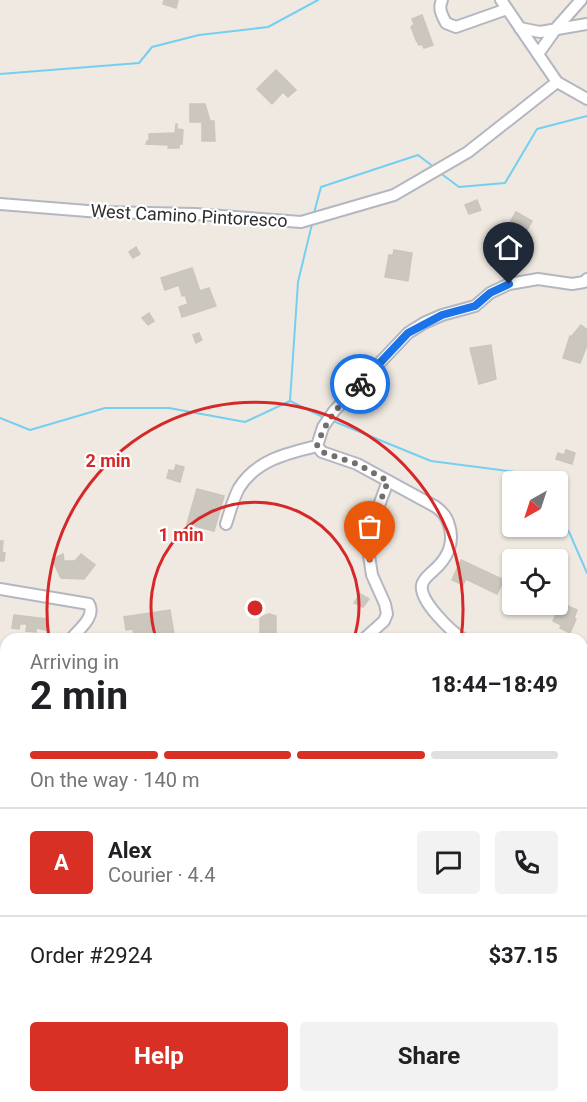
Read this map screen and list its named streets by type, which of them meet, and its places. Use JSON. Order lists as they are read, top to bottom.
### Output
{
  "streets": {
    "street": ["West Camino Pintoresco"]
  },
  "north": "bottom left",
  "page": {
    "heading": ["2 min", "Arriving in", "18:44–18:49"],
    "panel": [
      "Alex",
      "Courier · 4.4",
      "Order #2924",
      "$37.15"
    ],
    "bar": "On the way · 140 m",
    "round": "A",
    "buttons": ["Help", "Share"]
  },
  "rings": ["2 min", "1 min"]
}
